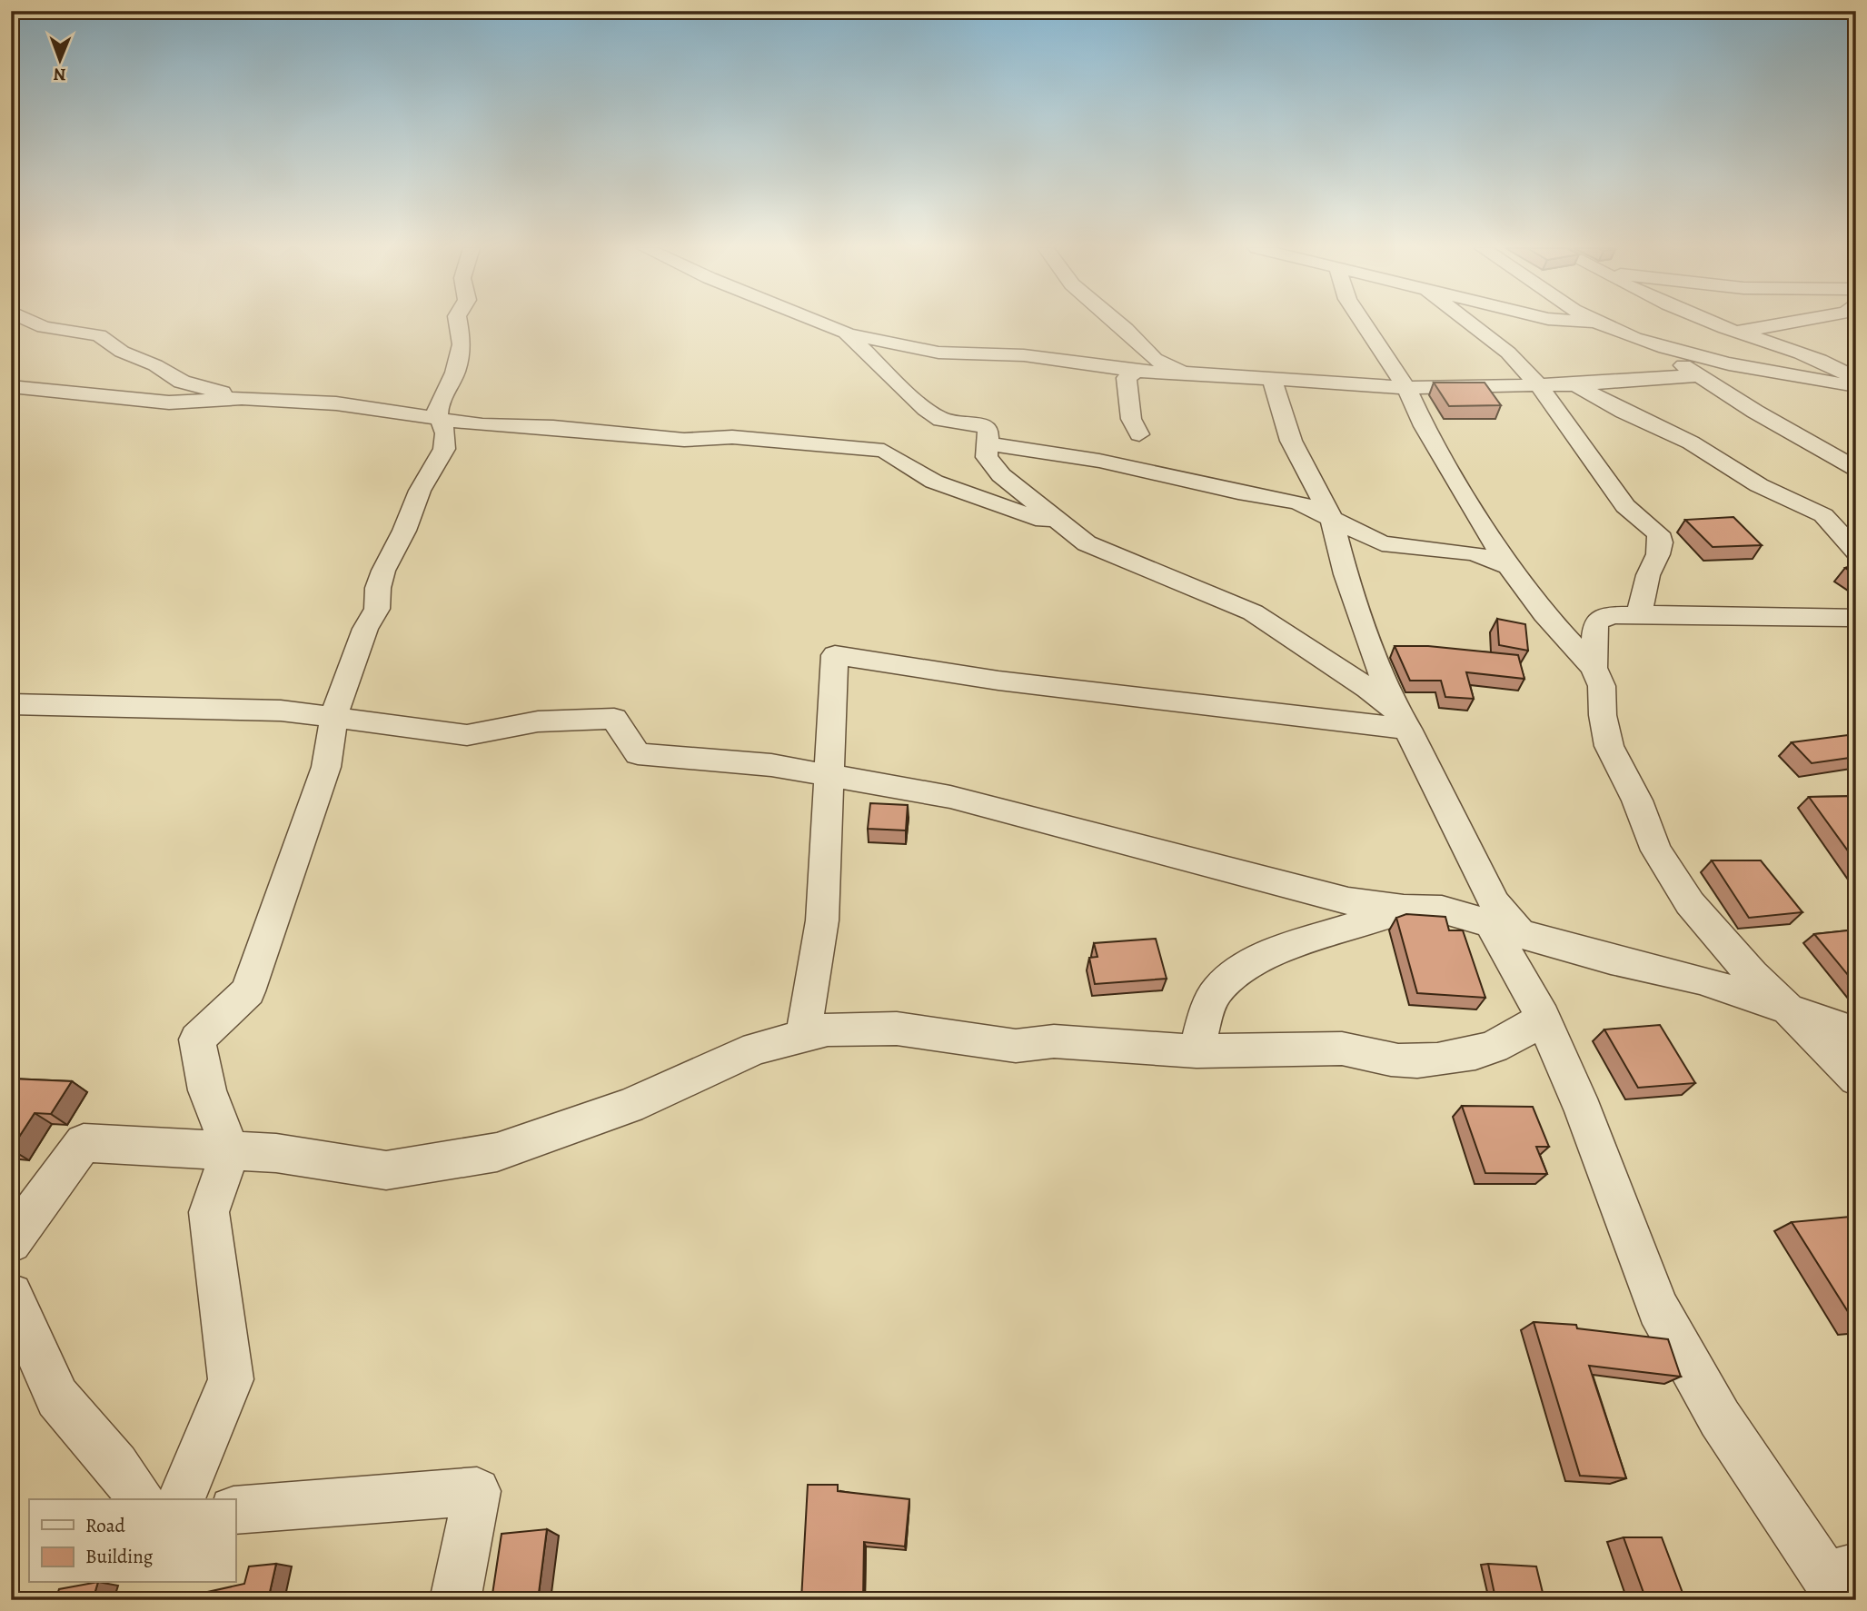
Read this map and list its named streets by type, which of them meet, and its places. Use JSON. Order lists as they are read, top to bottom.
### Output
{
  "legend": ["Road", "Building"],
  "north": "bottom"
}
